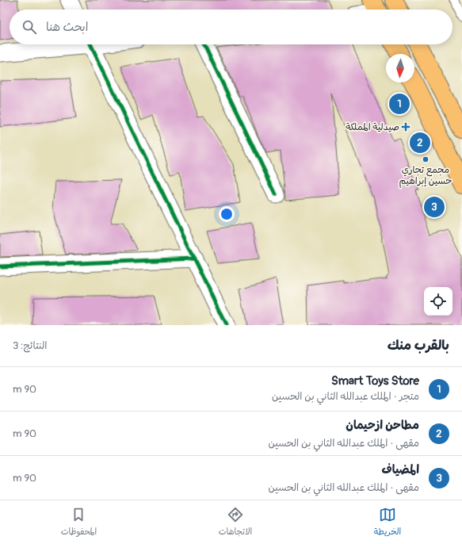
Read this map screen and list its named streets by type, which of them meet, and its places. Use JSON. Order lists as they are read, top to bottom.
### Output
{
  "places": {
    "health": ["صيدلية المملكة"],
    "other": ["مجمع تجاري حسين إبراهيم"]
  },
  "north": "bottom",
  "page": {
    "search": "ابحث هنا",
    "pins": ["1", "2", "3"],
    "heading": ["بالقرب منك", "النتائج: 3"],
    "list": [
      {
        "mark": "1",
        "name": "Smart Toys Store",
        "note": "متجر · الملك عبدالله الثاني بن الحسين",
        "value": "90 m"
      },
      {
        "mark": "2",
        "name": "مطاحن ازحيمان",
        "note": "مقهى · الملك عبدالله الثاني بن الحسين",
        "value": "90 m"
      },
      {
        "mark": "3",
        "name": "المضياف",
        "note": "مقهى · الملك عبدالله الثاني بن الحسين",
        "value": "90 m"
      }
    ],
    "nav": ["الخريطة", "الاتجاهات", "المحفوظات"]
  }
}
